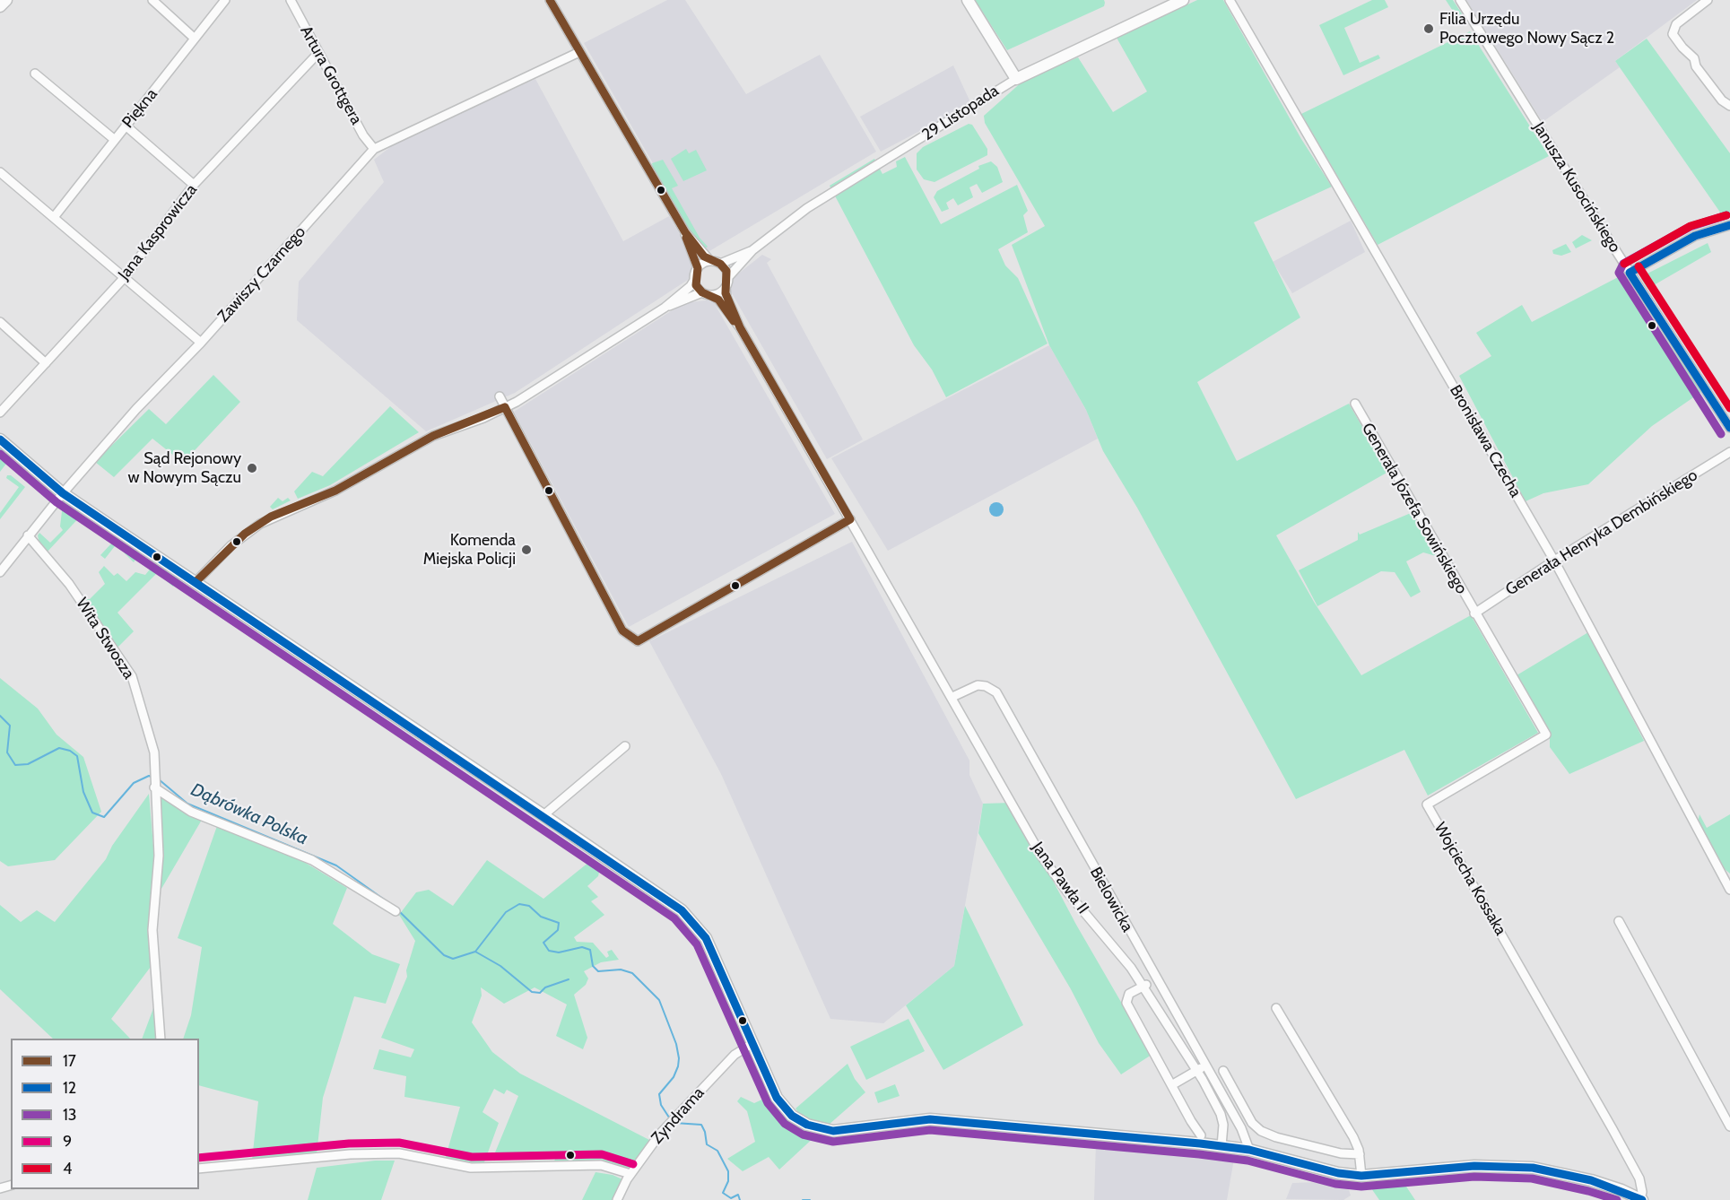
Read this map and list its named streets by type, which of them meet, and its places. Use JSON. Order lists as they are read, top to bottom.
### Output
{
  "streets": {
    "street": [
      "Artura Grottgera",
      "Piękna",
      "29 Listopada",
      "Janusza Kusocińskiego",
      "Jana Kasprowicza",
      "Zawiszy Czarnego",
      "Bronisława Czecha",
      "Generała Józefa Sowińskiego",
      "Generała Henryka Dembińskiego",
      "Wita Stwosza",
      "Jana Pawła II",
      "Wojciecha Kossaka",
      "Bielowicka",
      "Zyndrama"
    ]
  },
  "crossings": [
    ["Artura Grottgera", "Jana Kasprowicza"],
    ["Artura Grottgera", "Zawiszy Czarnego"],
    ["29 Listopada", "Jana Pawła II"],
    ["Zawiszy Czarnego", "Wita Stwosza"],
    ["Bronisława Czecha", "Generała Henryka Dembińskiego"],
    ["Generała Józefa Sowińskiego", "Generała Henryka Dembińskiego"],
    ["Generała Józefa Sowińskiego", "Wojciecha Kossaka"],
    ["Generała Henryka Dembińskiego", "Wojciecha Kossaka"],
    ["Jana Pawła II", "Bielowicka"]
  ],
  "water": ["Dąbrówka Polska"],
  "places": ["Filia Urzędu Pocztowego Nowy Sącz 2", "Sąd Rejonowy w Nowym Sączu", "Komenda Miejska Policji"],
  "lines": [
    "transit line 17",
    "transit line 13",
    "transit line 4",
    "transit line 12",
    "transit line 9"
  ],
  "legend": [
    "17",
    "12",
    "13",
    "9",
    "4"
  ]
}
